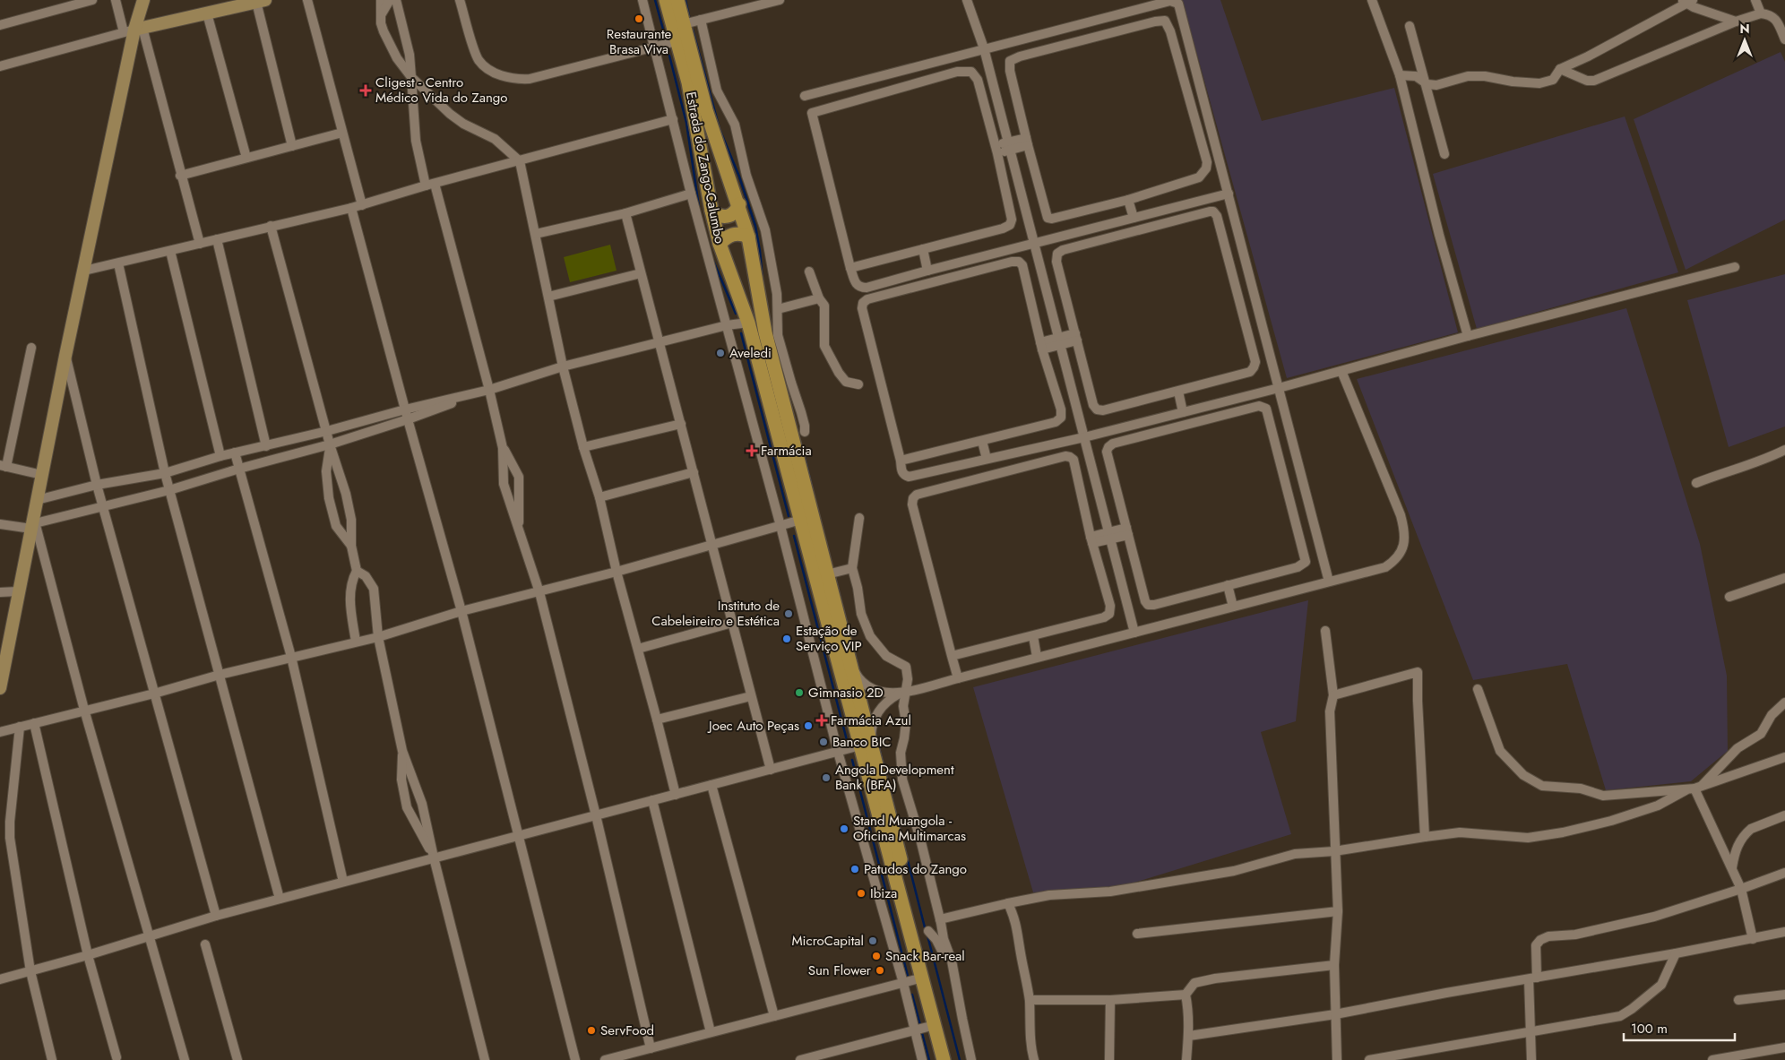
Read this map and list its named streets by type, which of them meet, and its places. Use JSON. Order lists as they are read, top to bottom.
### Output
{
  "streets": {
    "main road": ["Estrada do Zango-Calumbo"]
  },
  "places": {
    "other": [
      "Restaurante Brasa Viva",
      "Aveledi",
      "Instituto de Cabeleireiro e Estética",
      "Estação de Serviço VIP",
      "Gimnasio 2D",
      "Joec Auto Peças",
      "Banco BIC",
      "Angola Development Bank (BFA)",
      "Stand Muangola - Oficina Multimarcas",
      "Patudos do Zango",
      "Ibiza",
      "MicroCapital",
      "Snack Bar-real",
      "Sun Flower",
      "ServFood"
    ],
    "health": ["Cligest - Centro Médico Vida do Zango", "Farmácia", "Farmácia Azul"]
  },
  "scale_bar": "100 m",
  "north": "top"
}
